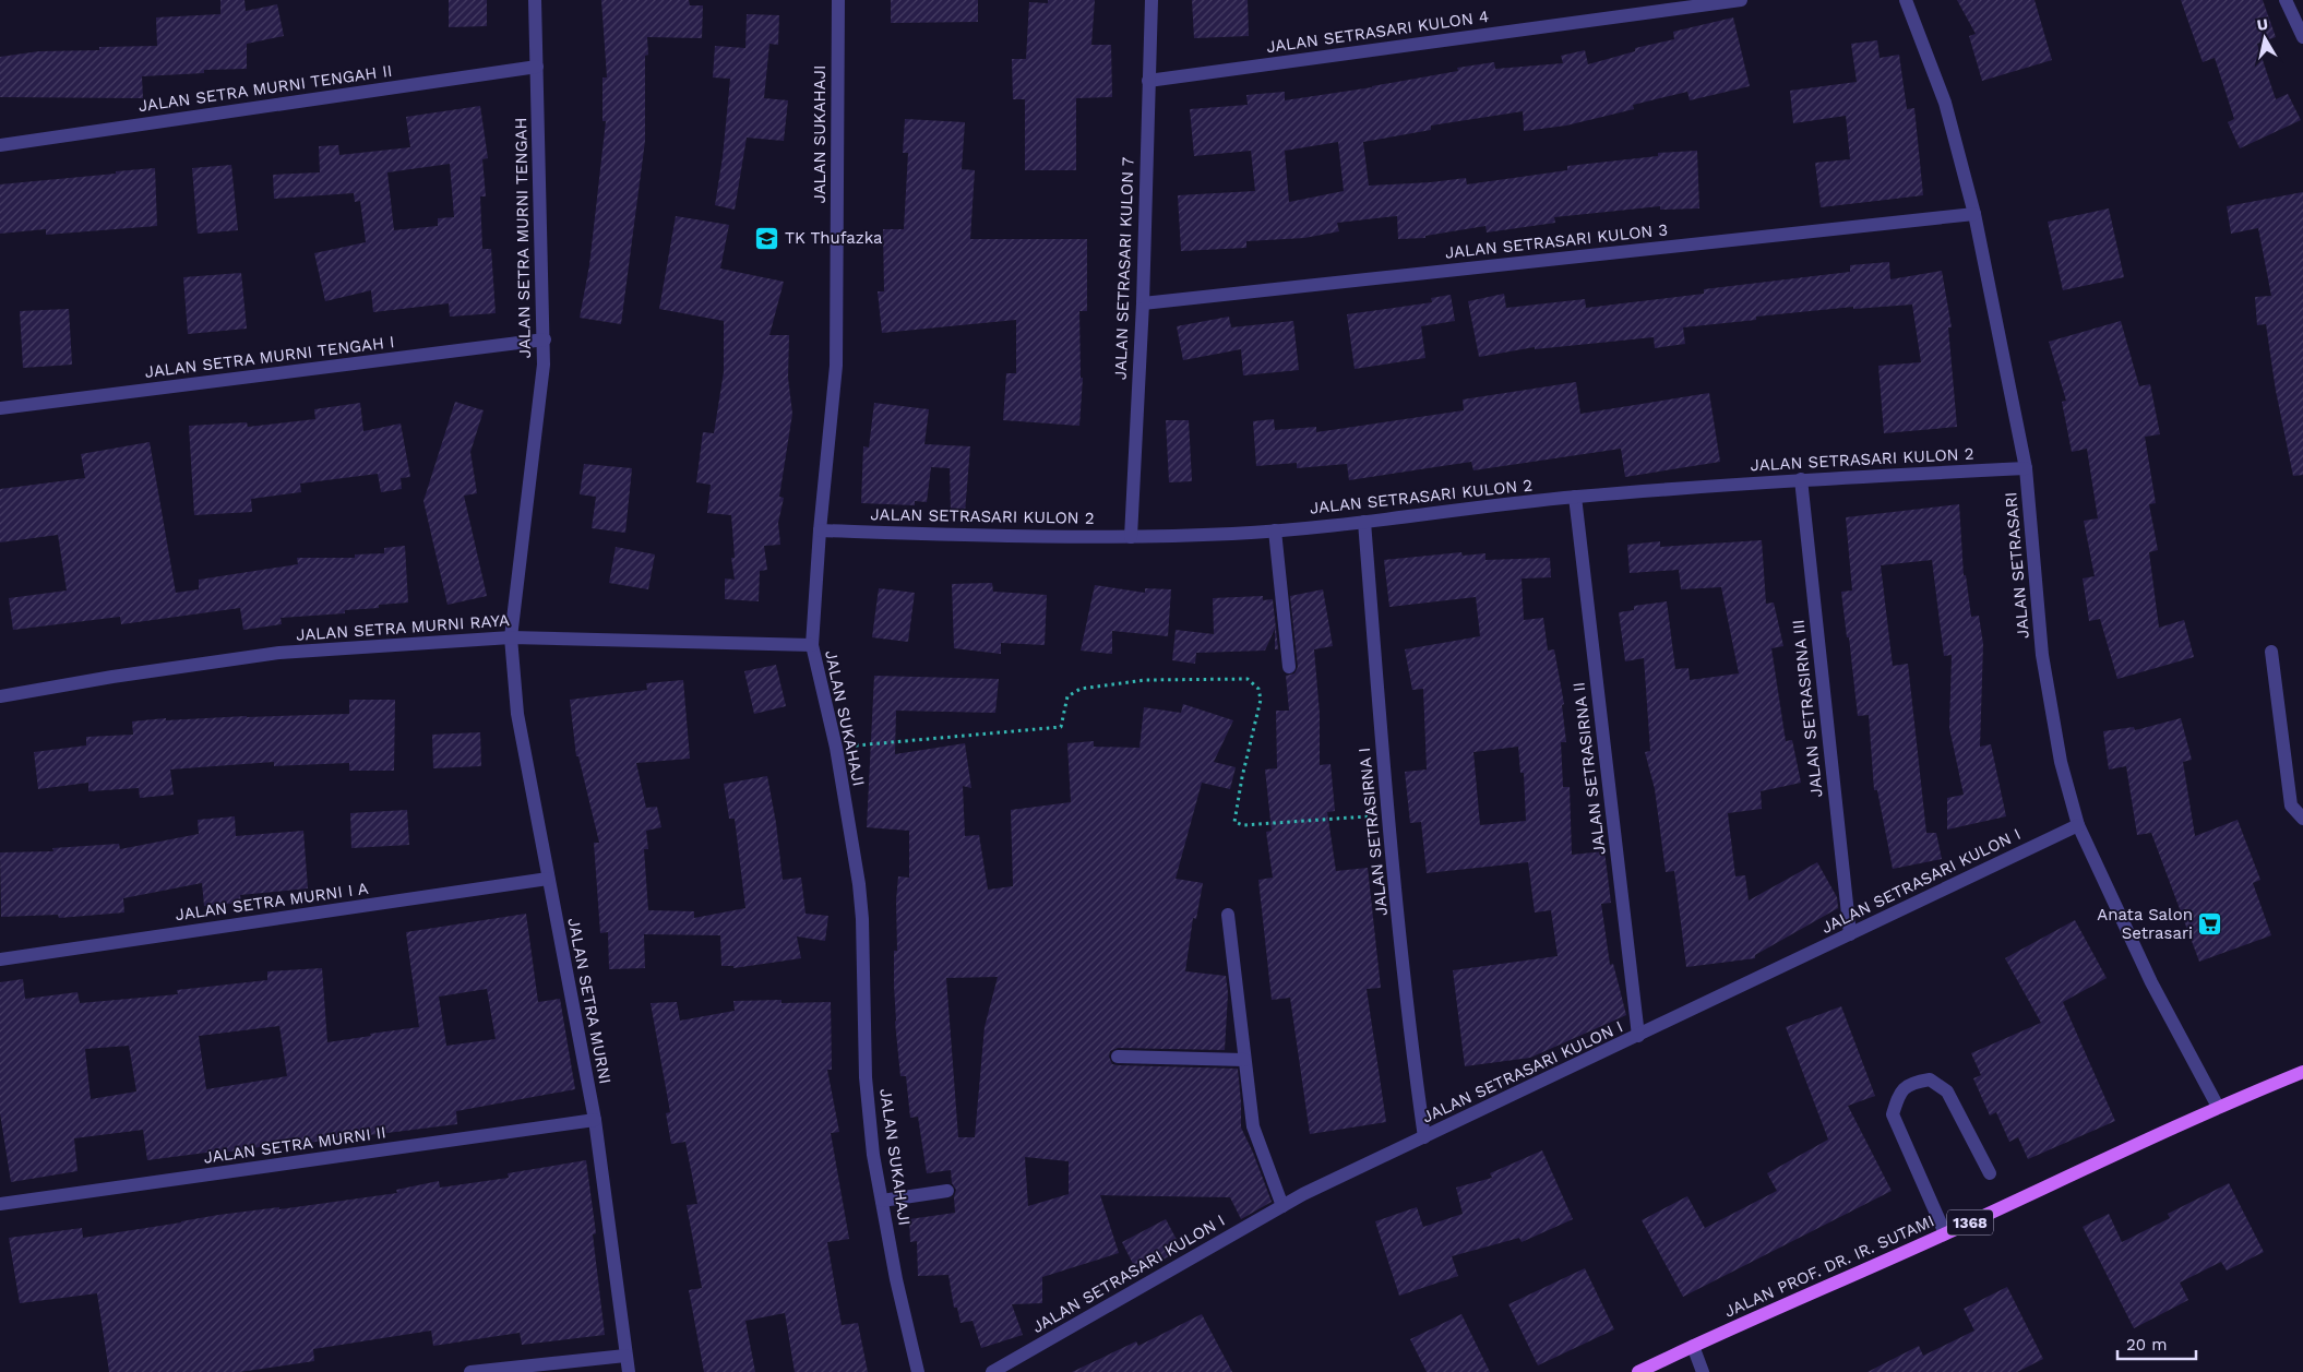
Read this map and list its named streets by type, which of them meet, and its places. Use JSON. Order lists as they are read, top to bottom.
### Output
{
  "streets": {
    "main road": ["1368", "JALAN PROF. DR. IR. SUTAMI"],
    "street": [
      "JALAN SETRASARI KULON 4",
      "JALAN SETRA MURNI TENGAH II",
      "JALAN SUKAHAJI",
      "JALAN SETRA MURNI TENGAH",
      "JALAN SETRASARI KULON 3",
      "JALAN SETRASARI KULON 7",
      "JALAN SETRA MURNI TENGAH I",
      "JALAN SETRASARI KULON 2",
      "JALAN SETRASARI",
      "JALAN SETRA MURNI RAYA",
      "JALAN SETRASIRNA III",
      "JALAN SETRASIRNA II",
      "JALAN SETRASIRNA I",
      "JALAN SETRASARI KULON I",
      "JALAN SETRA MURNI I A",
      "JALAN SETRA MURNI",
      "JALAN SETRA MURNI II"
    ]
  },
  "crossings": [
    ["JALAN SETRASARI KULON 4", "JALAN SETRASARI KULON 7"],
    ["JALAN SETRA MURNI TENGAH II", "JALAN SETRA MURNI TENGAH"],
    ["JALAN SUKAHAJI", "JALAN SETRASARI KULON 2"],
    ["JALAN SUKAHAJI", "JALAN SETRA MURNI RAYA"],
    ["JALAN SETRA MURNI TENGAH", "JALAN SETRA MURNI TENGAH I"],
    ["JALAN SETRA MURNI TENGAH", "JALAN SETRA MURNI RAYA"],
    ["JALAN SETRA MURNI TENGAH", "JALAN SETRA MURNI"],
    ["JALAN SETRASARI KULON 3", "JALAN SETRASARI KULON 7"],
    ["JALAN SETRASARI KULON 3", "JALAN SETRASARI"],
    ["JALAN SETRASARI KULON 7", "JALAN SETRASARI KULON 2"],
    ["JALAN SETRASARI KULON 2", "JALAN SETRASARI"],
    ["JALAN SETRASARI KULON 2", "JALAN SETRASIRNA III"],
    ["JALAN SETRASARI KULON 2", "JALAN SETRASIRNA II"],
    ["JALAN SETRASARI KULON 2", "JALAN SETRASIRNA I"],
    ["JALAN SETRASARI", "JALAN SETRASARI KULON I"],
    ["JALAN SETRASARI", "JALAN PROF. DR. IR. SUTAMI"],
    ["JALAN SETRA MURNI RAYA", "JALAN SETRA MURNI"],
    ["JALAN SETRASIRNA III", "JALAN SETRASARI KULON I"],
    ["JALAN SETRASIRNA II", "JALAN SETRASARI KULON I"],
    ["JALAN SETRASIRNA I", "JALAN SETRASARI KULON I"],
    ["JALAN SETRA MURNI I A", "JALAN SETRA MURNI"],
    ["JALAN SETRA MURNI", "JALAN SETRA MURNI II"]
  ],
  "places": {
    "school or university": ["TK Thufazka"],
    "supermarket": ["Anata Salon Setrasari"]
  },
  "scale_bar": "20 m",
  "north": "top"
}
